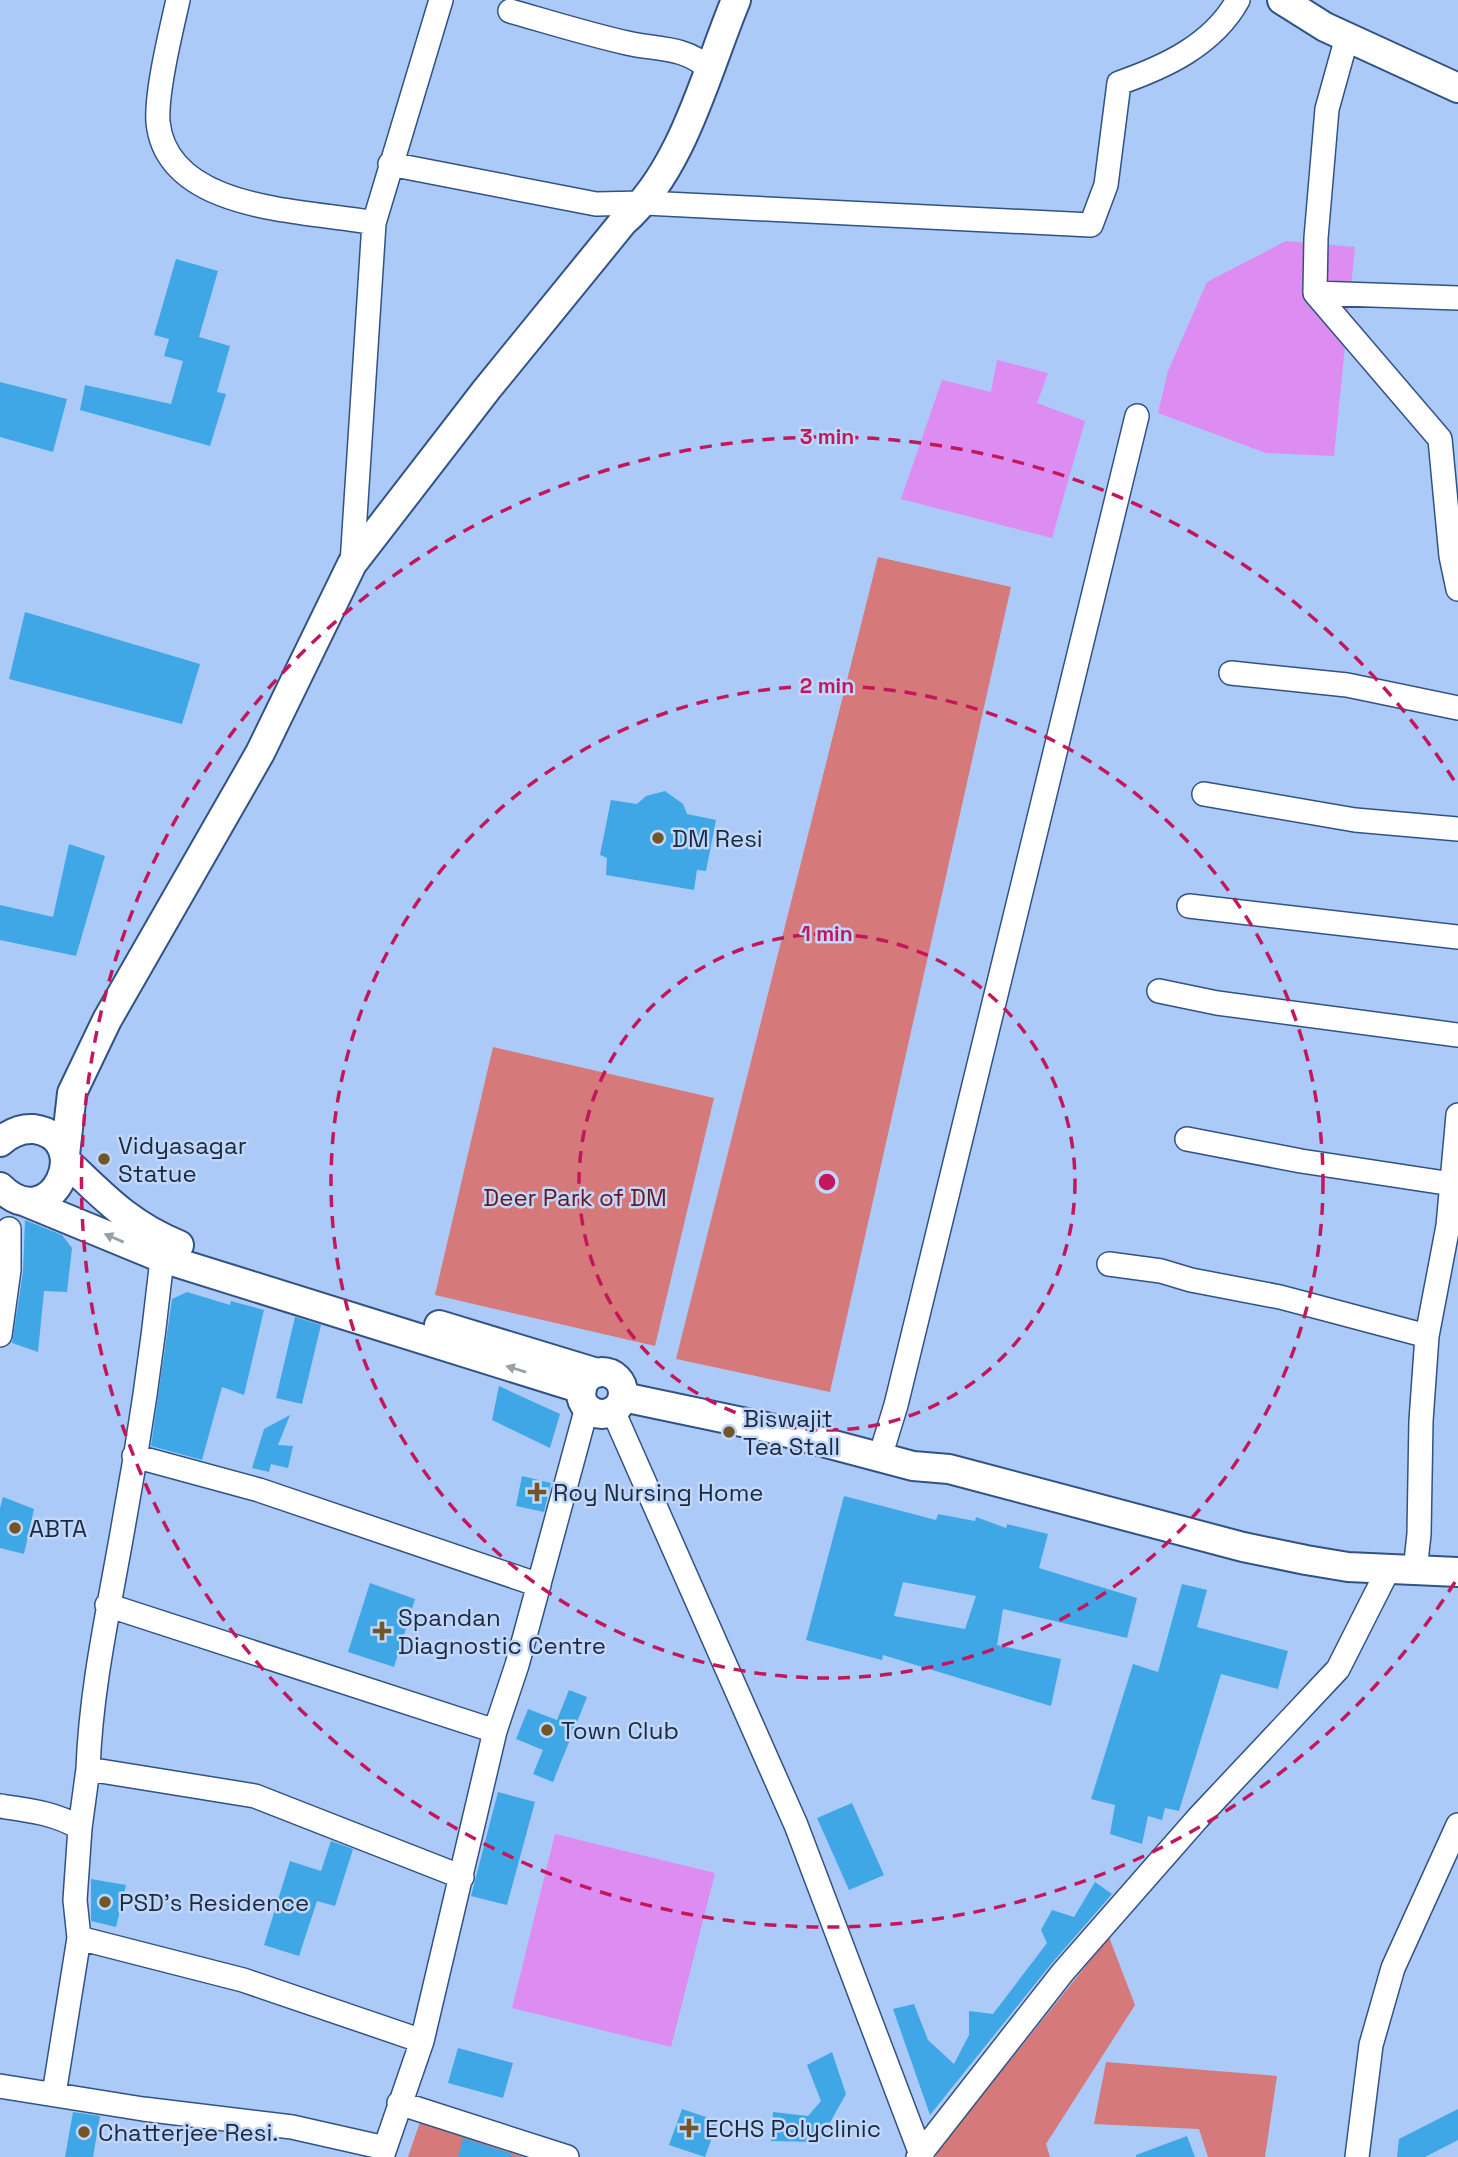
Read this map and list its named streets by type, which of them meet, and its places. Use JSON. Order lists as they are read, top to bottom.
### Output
{
  "parks": ["Deer Park of DM"],
  "places": {
    "other": [
      "DM Resi",
      "Vidyasagar Statue",
      "Biswajit Tea Stall",
      "ABTA",
      "Town Club",
      "PSD's Residence",
      "Chatterjee Resi."
    ],
    "health": ["Roy Nursing Home", "Spandan Diagnostic Centre", "ECHS Polyclinic"]
  },
  "rings": ["3 min", "2 min", "1 min"]
}
